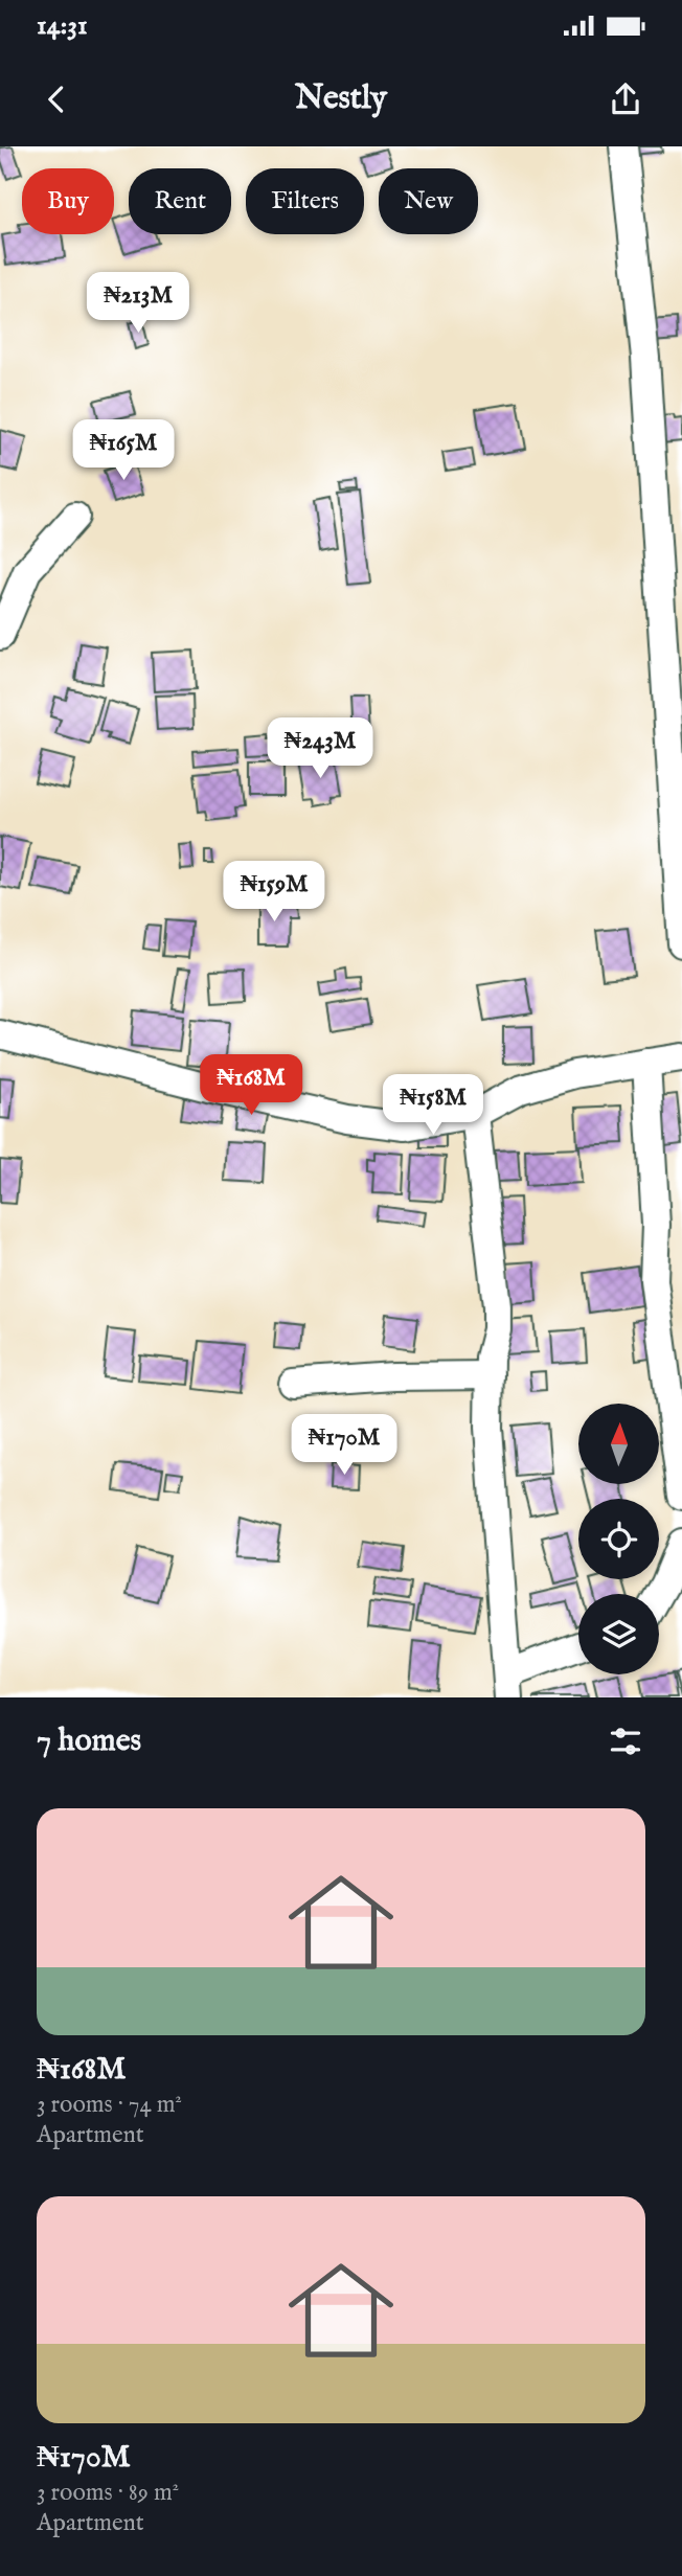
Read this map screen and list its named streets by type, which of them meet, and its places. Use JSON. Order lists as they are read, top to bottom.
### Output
{
  "north": "top",
  "page": {
    "status": "14:31",
    "header": "Nestly",
    "chip": [
      "Buy",
      "Rent",
      "Filters",
      "New"
    ],
    "price": [
      "₦213M",
      "₦165M",
      "₦243M",
      "₦159M",
      "₦168M",
      "₦158M",
      "₦170M"
    ],
    "heading": "7 homes",
    "list": [
      {
        "name": "₦168M",
        "note": "3 rooms · 74 m² · Apartment"
      },
      {
        "name": "₦170M",
        "note": "3 rooms · 89 m² · Apartment"
      }
    ]
  }
}
